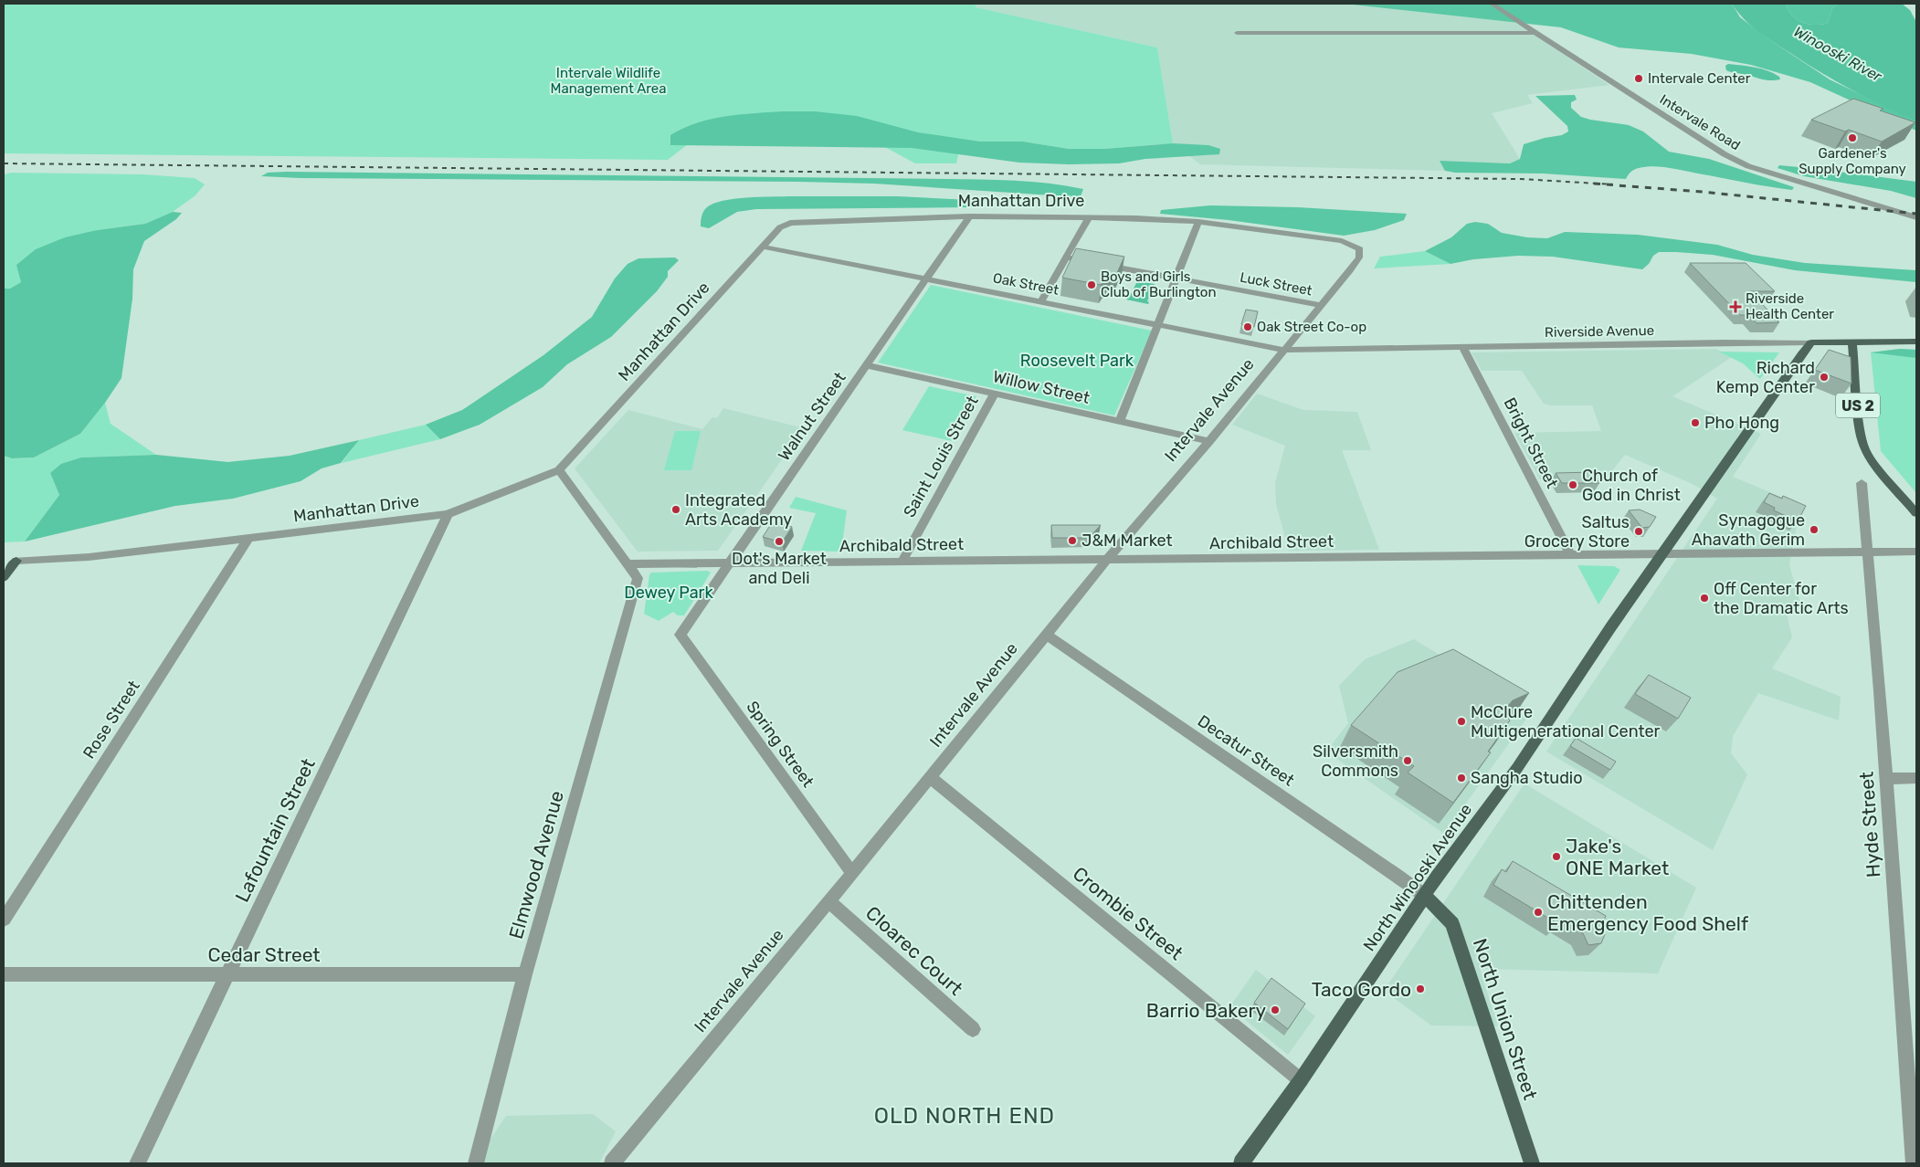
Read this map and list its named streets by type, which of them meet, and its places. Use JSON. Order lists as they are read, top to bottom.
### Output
{
  "streets": {
    "main road": [
      "Manhattan Drive",
      "Riverside Avenue",
      "US 2",
      "North Winooski Avenue",
      "North Union Street"
    ],
    "street": [
      "Intervale Road",
      "Oak Street",
      "Luck Street",
      "Willow Street",
      "Intervale Avenue",
      "Walnut Street",
      "Bright Street",
      "Saint Louis Street",
      "Archibald Street",
      "Rose Street",
      "Spring Street",
      "Decatur Street",
      "Hyde Street",
      "Lafountain Street",
      "Elmwood Avenue",
      "Crombie Street",
      "Cloarec Court",
      "Cedar Street"
    ]
  },
  "crossings": [
    ["Manhattan Drive", "Oak Street"],
    ["Manhattan Drive", "Intervale Avenue"],
    ["Manhattan Drive", "Walnut Street"],
    ["Manhattan Drive", "Rose Street"],
    ["Manhattan Drive", "Lafountain Street"],
    ["Oak Street", "Riverside Avenue"],
    ["Oak Street", "Intervale Avenue"],
    ["Oak Street", "Walnut Street"],
    ["Luck Street", "Intervale Avenue"],
    ["Riverside Avenue", "US 2"],
    ["Riverside Avenue", "Intervale Avenue"],
    ["Riverside Avenue", "Bright Street"],
    ["Riverside Avenue", "North Winooski Avenue"],
    ["Willow Street", "Intervale Avenue"],
    ["Willow Street", "Walnut Street"],
    ["Willow Street", "Saint Louis Street"],
    ["Intervale Avenue", "Archibald Street"],
    ["Intervale Avenue", "Spring Street"],
    ["Intervale Avenue", "Decatur Street"],
    ["Intervale Avenue", "Crombie Street"],
    ["Intervale Avenue", "Cloarec Court"],
    ["Walnut Street", "Archibald Street"],
    ["Walnut Street", "Spring Street"],
    ["Bright Street", "Archibald Street"],
    ["Saint Louis Street", "Archibald Street"],
    ["Archibald Street", "Hyde Street"],
    ["Archibald Street", "Elmwood Avenue"],
    ["Archibald Street", "North Winooski Avenue"],
    ["Decatur Street", "North Winooski Avenue"],
    ["Decatur Street", "North Union Street"],
    ["Lafountain Street", "Cedar Street"],
    ["Elmwood Avenue", "Cedar Street"],
    ["North Winooski Avenue", "Crombie Street"],
    ["North Winooski Avenue", "North Union Street"]
  ],
  "districts": ["OLD NORTH END"],
  "water": ["Winooski River"],
  "parks": ["Intervale Wildlife Management Area", "Roosevelt Park", "Dewey Park"],
  "places": {
    "other": [
      "Intervale Center",
      "Gardener's Supply Company",
      "Boys and Girls Club of Burlington",
      "Oak Street Co-op",
      "Richard Kemp Center",
      "Pho Hong",
      "Church of God in Christ",
      "Integrated Arts Academy",
      "Synagogue Ahavath Gerim",
      "Saltus Grocery Store",
      "J&M Market",
      "Dot's Market and Deli",
      "Off Center for the Dramatic Arts",
      "McClure Multigenerational Center",
      "Silversmith Commons",
      "Sangha Studio",
      "Jake's ONE Market",
      "Chittenden Emergency Food Shelf",
      "Taco Gordo",
      "Barrio Bakery"
    ],
    "health": ["Riverside Health Center"]
  }
}
